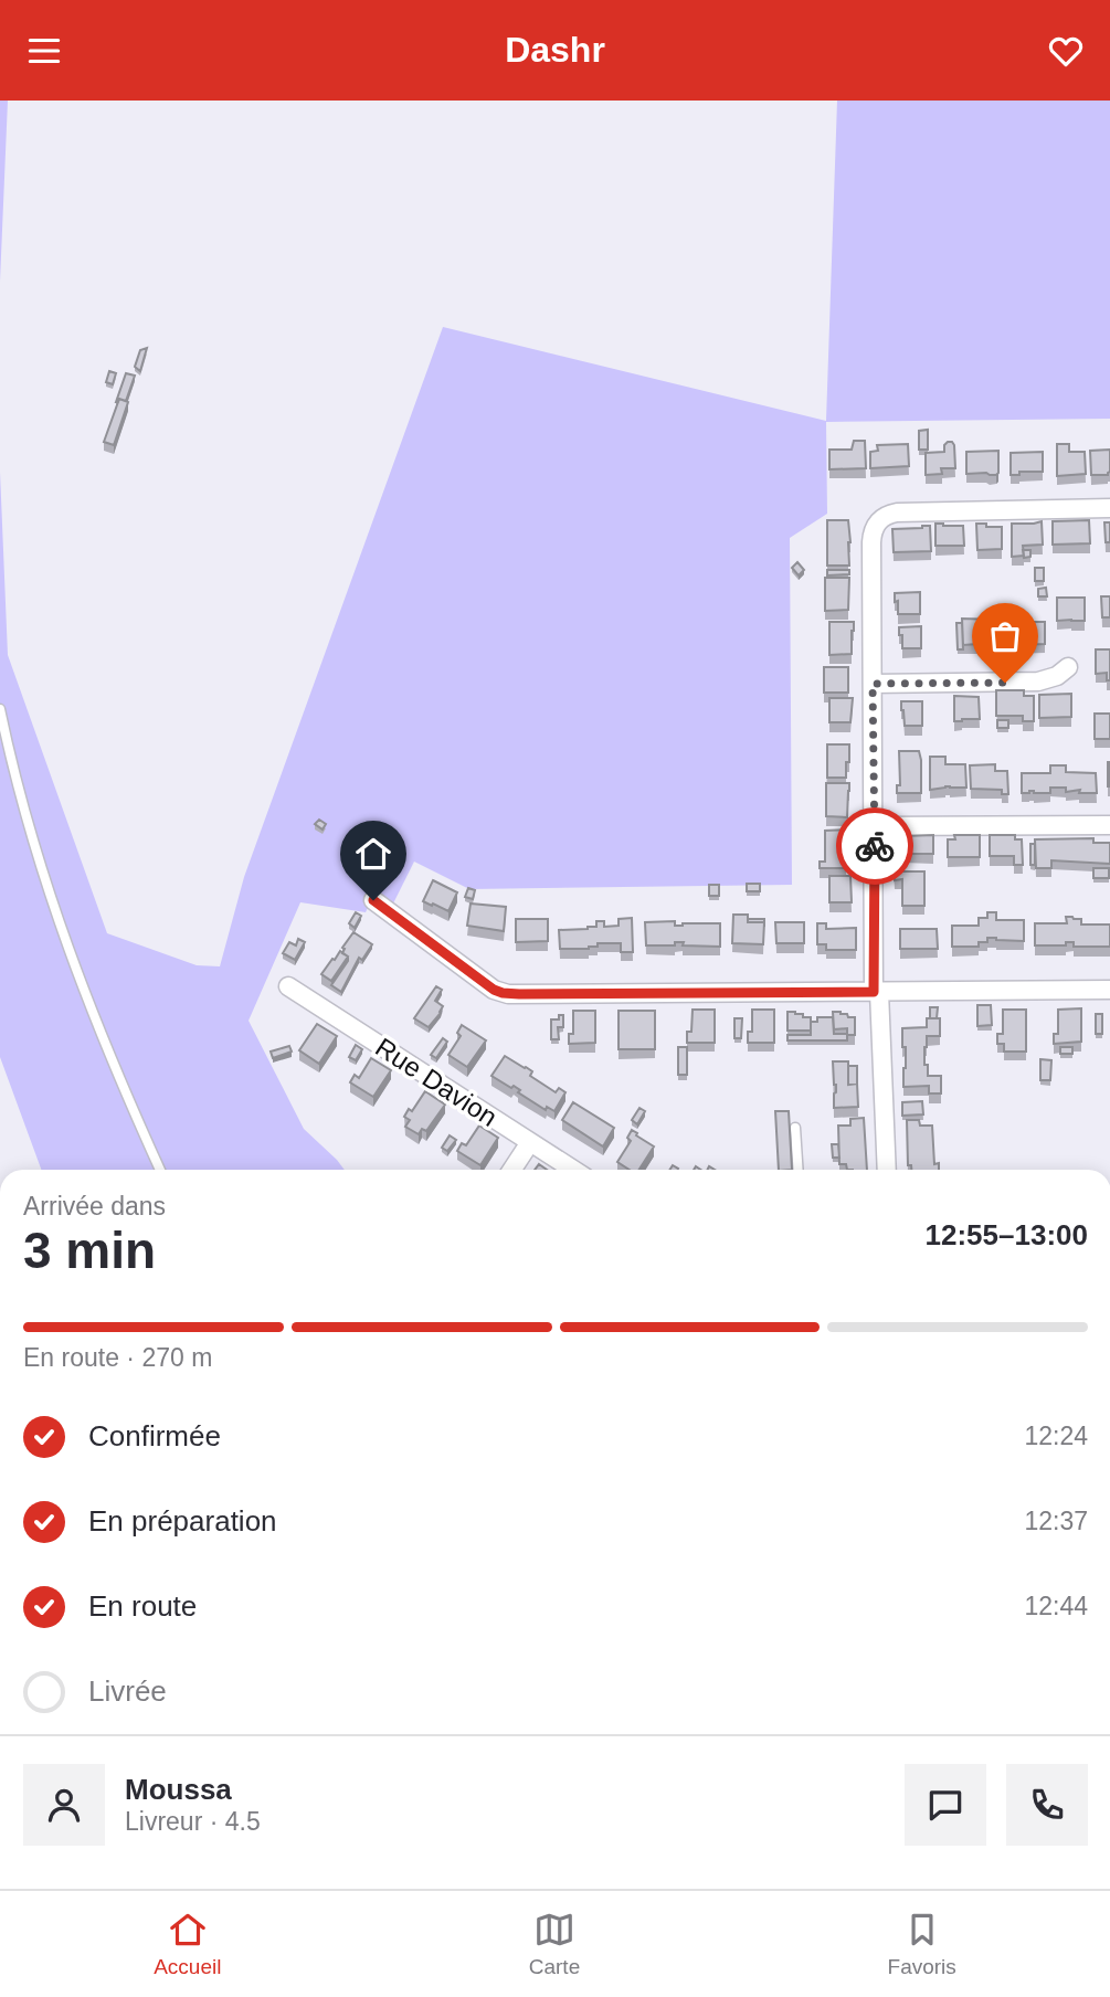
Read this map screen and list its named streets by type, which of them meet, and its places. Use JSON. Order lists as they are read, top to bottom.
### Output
{
  "streets": {
    "street": ["Rue Davion"]
  },
  "page": {
    "header": "Dashr",
    "heading": ["3 min", "Arrivée dans", "12:55–13:00"],
    "panel": ["Moussa", "Livreur · 4.5"],
    "bar": "En route · 270 m",
    "list": [
      ["Confirmée", "12:24"],
      ["En préparation", "12:37"],
      ["En route", "12:44"],
      "Livrée"
    ],
    "tabs": ["Accueil", "Carte", "Favoris"]
  }
}
